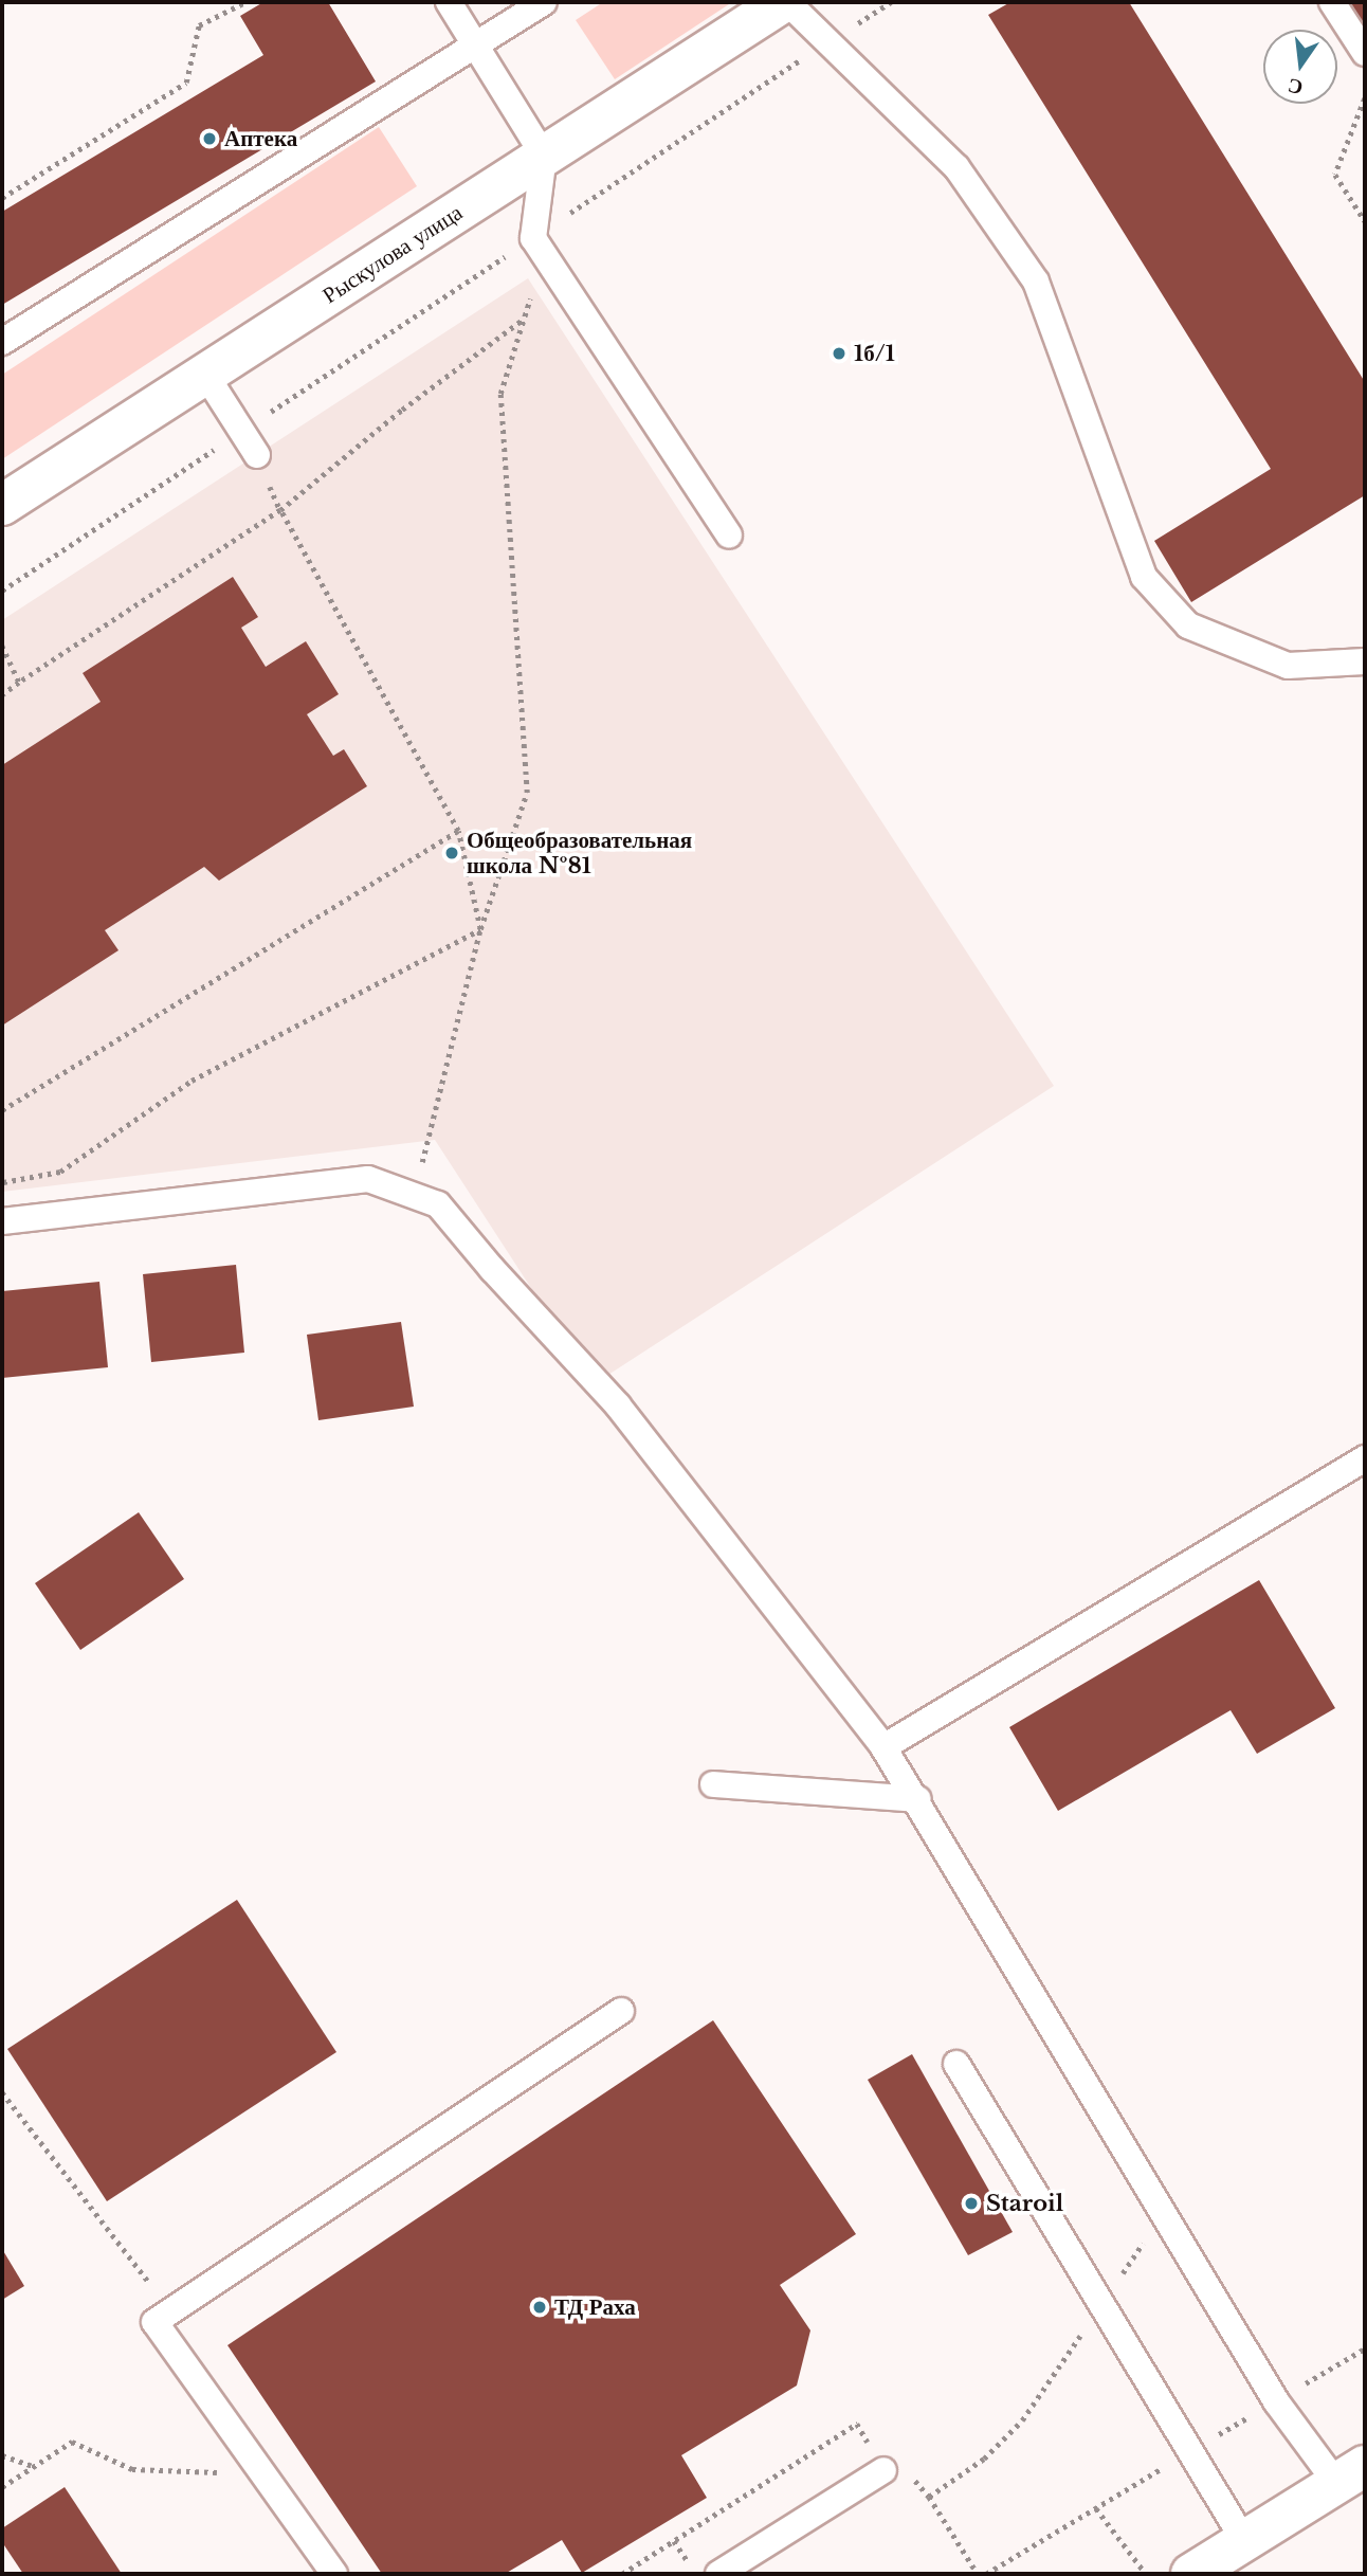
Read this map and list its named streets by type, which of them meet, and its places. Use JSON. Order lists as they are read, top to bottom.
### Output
{
  "streets": {
    "street": ["Рыскулова улица"]
  },
  "places": [
    "Аптека",
    "1б/1",
    "Общеобразовательная школа №81",
    "Staroil",
    "ТД Раха"
  ],
  "north": "bottom"
}
